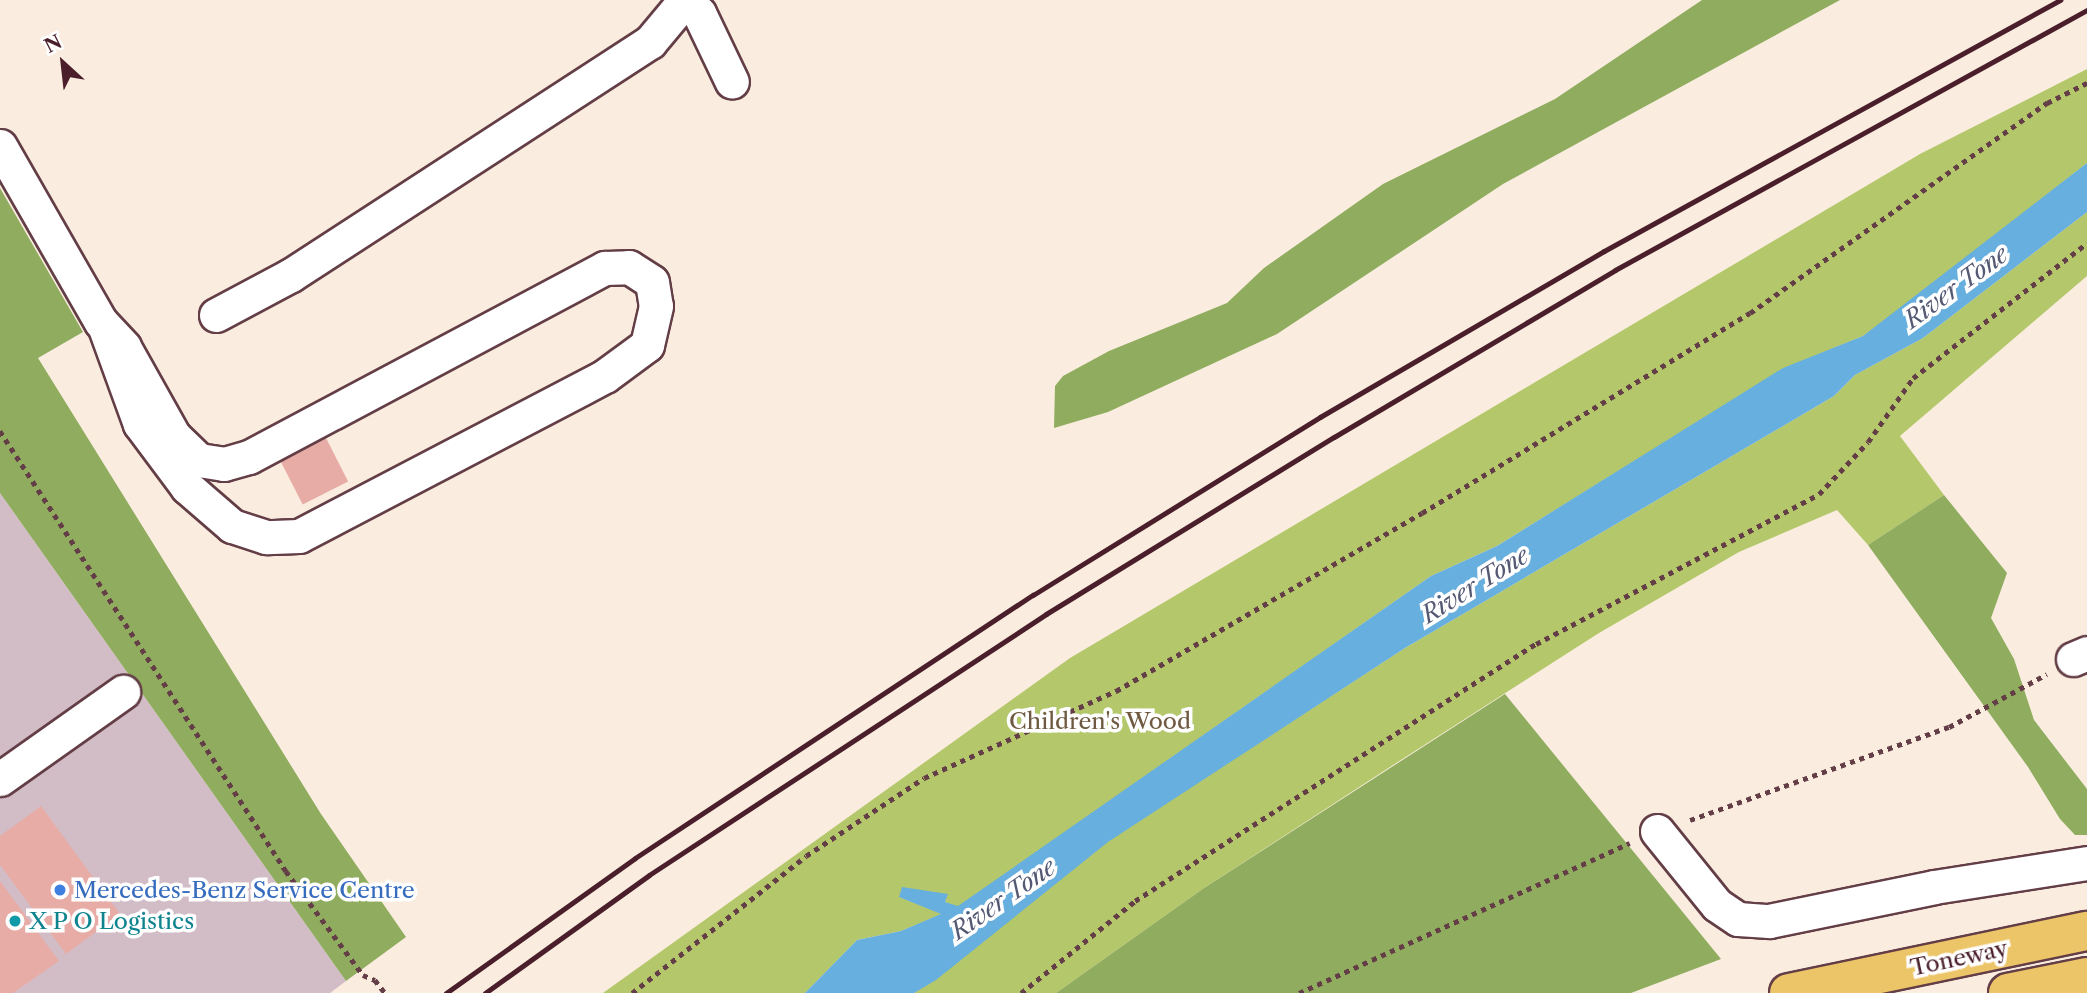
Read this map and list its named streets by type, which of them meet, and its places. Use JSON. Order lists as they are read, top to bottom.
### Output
{
  "streets": {
    "main road": ["Toneway"]
  },
  "water": ["River Tone"],
  "parks": ["Children's Wood"],
  "places": ["Mercedes-Benz Service Centre", "X P O Logistics"],
  "north": "top left"
}
